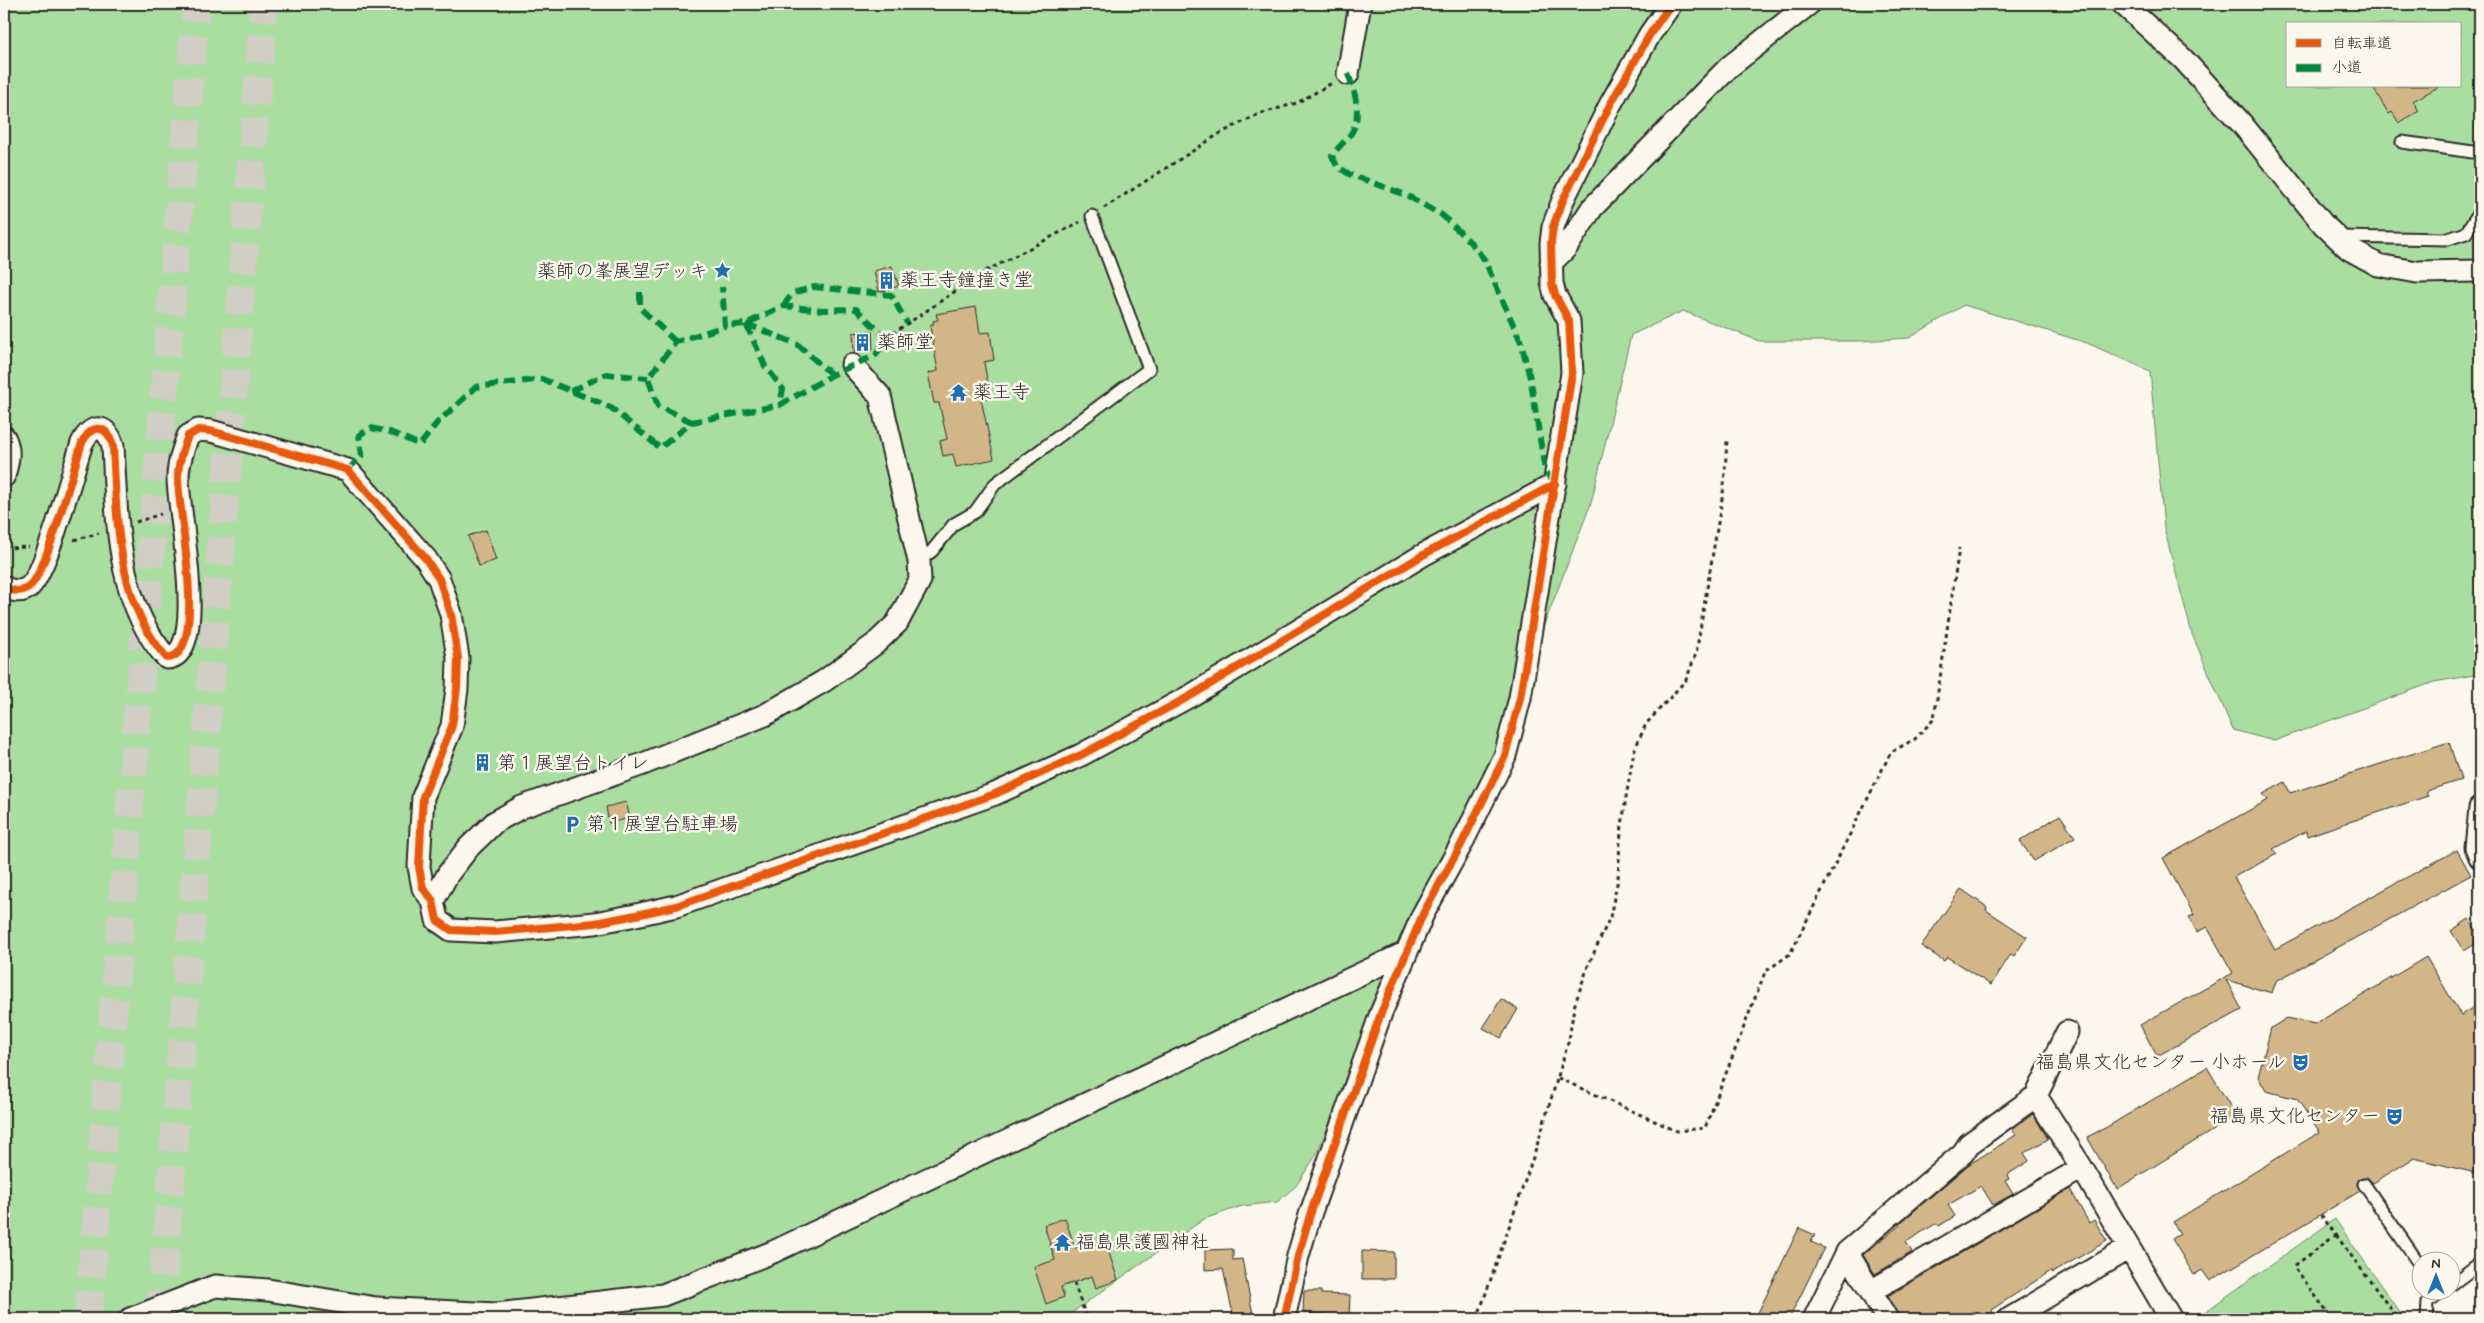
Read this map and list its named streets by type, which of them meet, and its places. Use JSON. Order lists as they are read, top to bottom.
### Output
{
  "places": {
    "place": ["薬師の峯展望デッキ"],
    "building": ["薬王寺鐘撞き堂", "薬師堂", "第１展望台トイレ"],
    "temple": ["薬王寺", "福島県護國神社"],
    "parking": ["第１展望台駐車場"],
    "theatre": ["福島県文化センター 小ホール", "福島県文化センター"]
  },
  "legend": ["自転車道", "小道"],
  "north": "top"
}
